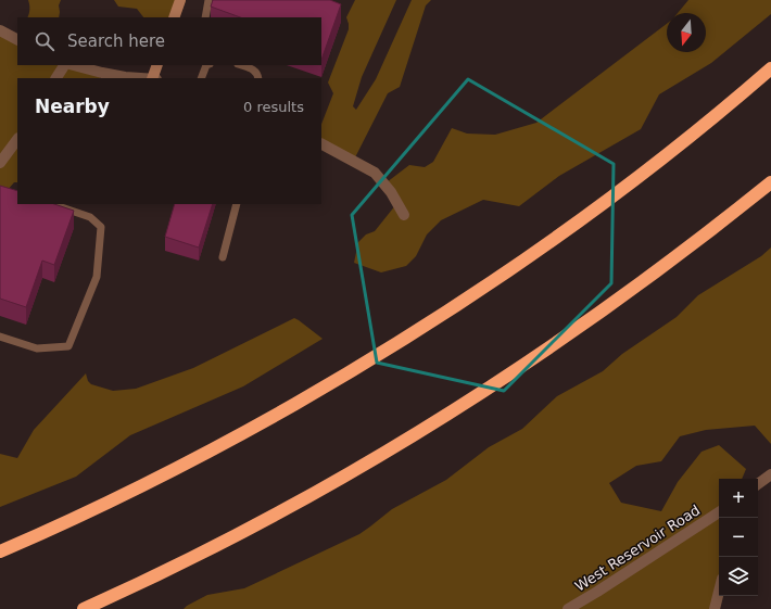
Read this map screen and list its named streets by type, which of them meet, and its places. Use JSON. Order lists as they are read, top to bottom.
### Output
{
  "streets": {
    "street": ["West Reservoir Road"]
  },
  "north": "bottom",
  "page": {
    "search": "Search here",
    "heading": ["Nearby", "0 results"],
    "map_buttons": ["+", "−"]
  }
}
